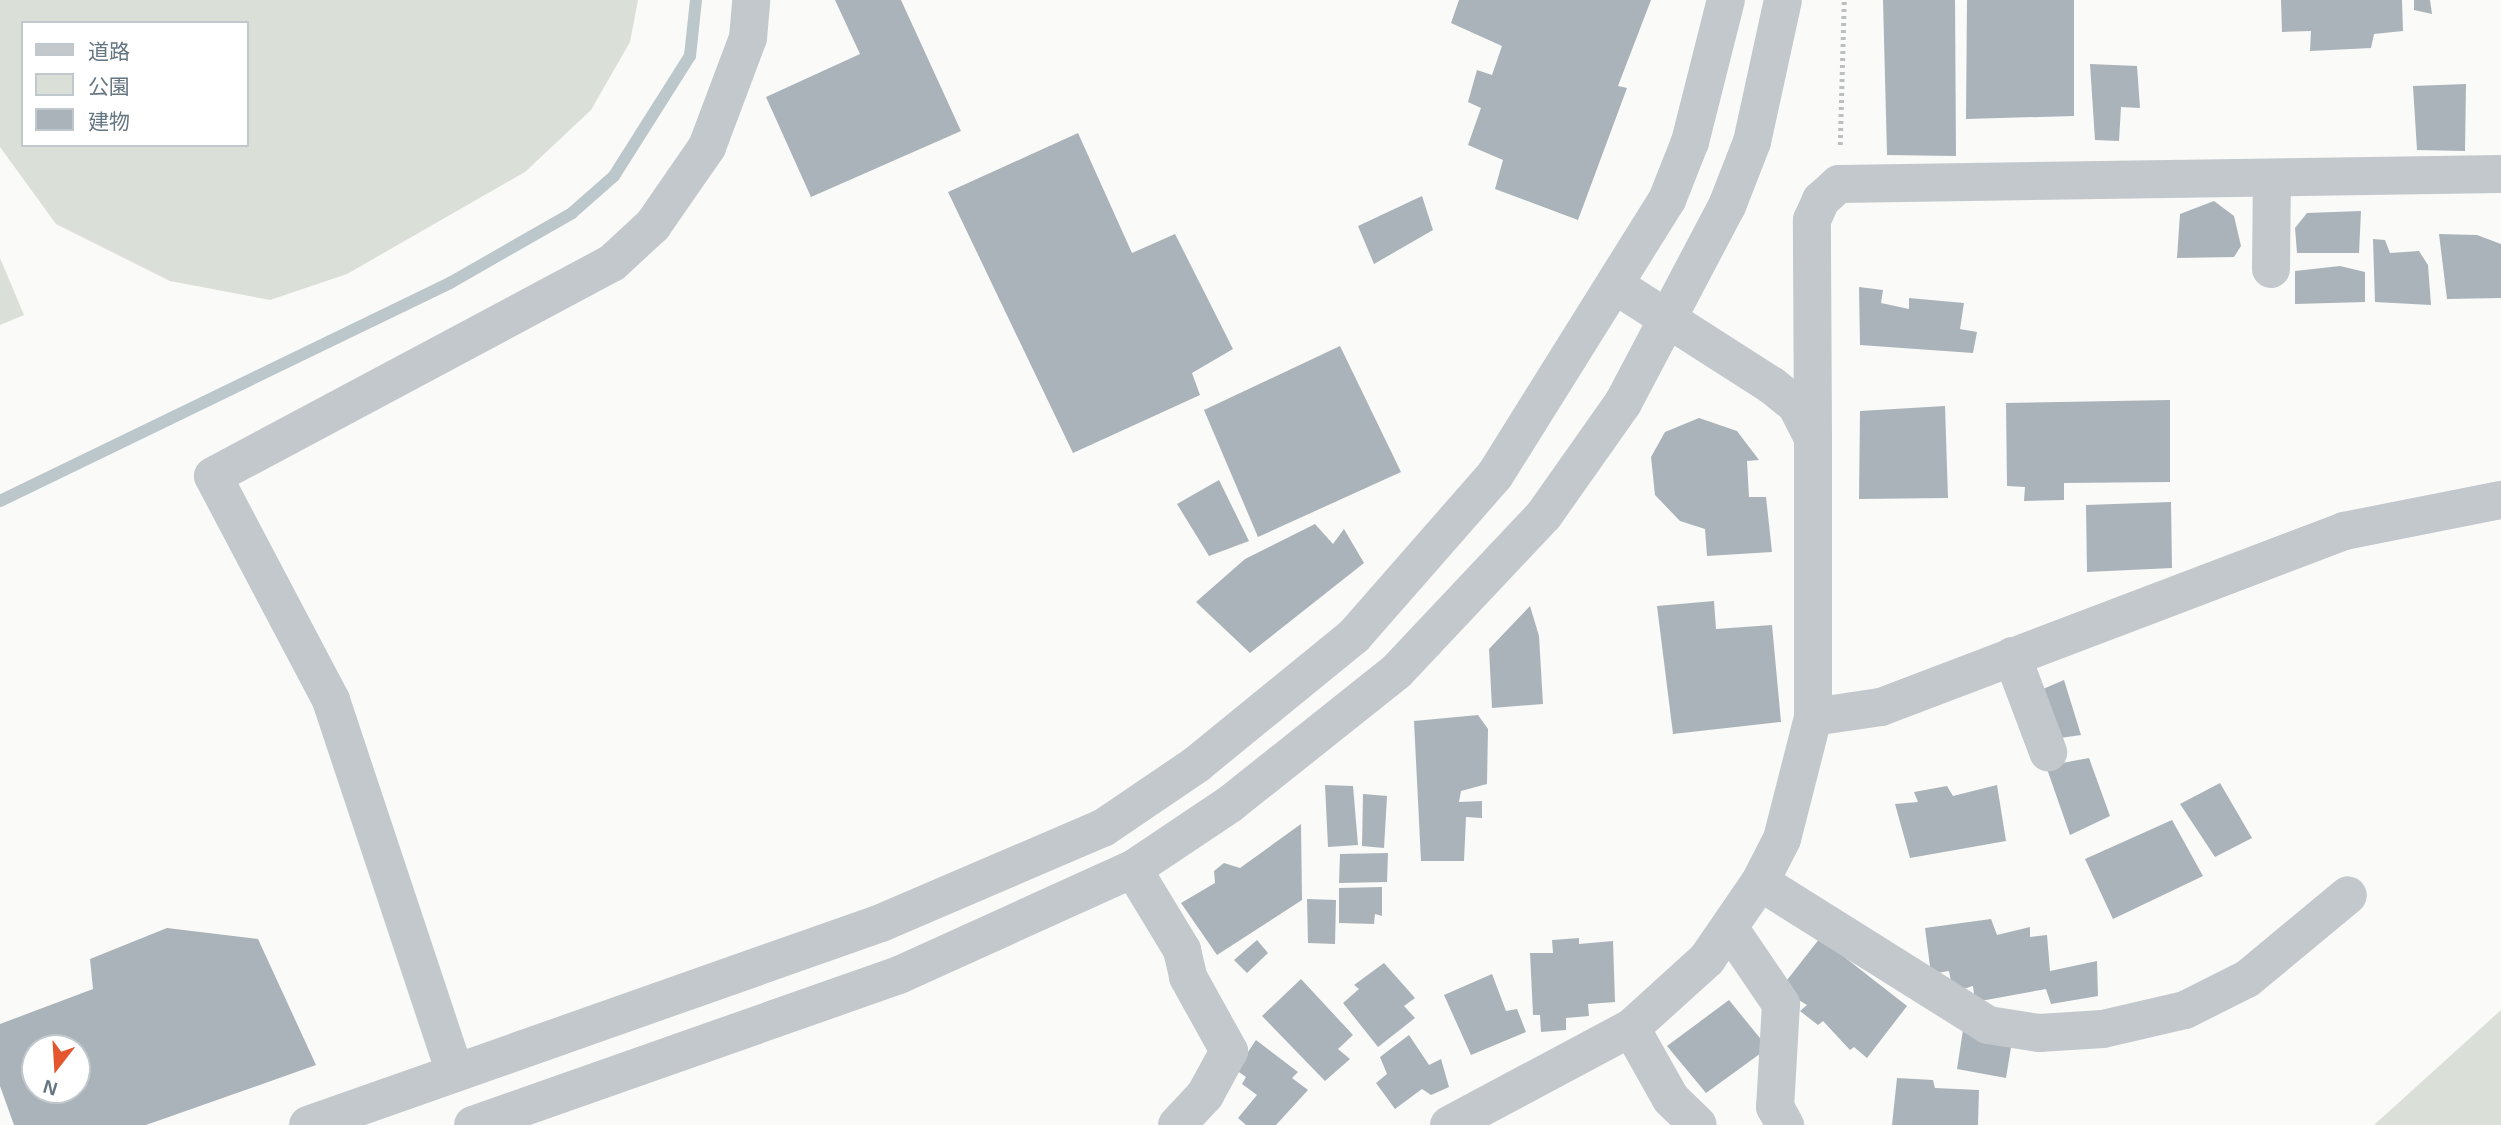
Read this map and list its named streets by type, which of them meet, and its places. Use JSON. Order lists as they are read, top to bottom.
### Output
{
  "legend": ["道路", "公園", "建物"],
  "north": "bottom"
}
